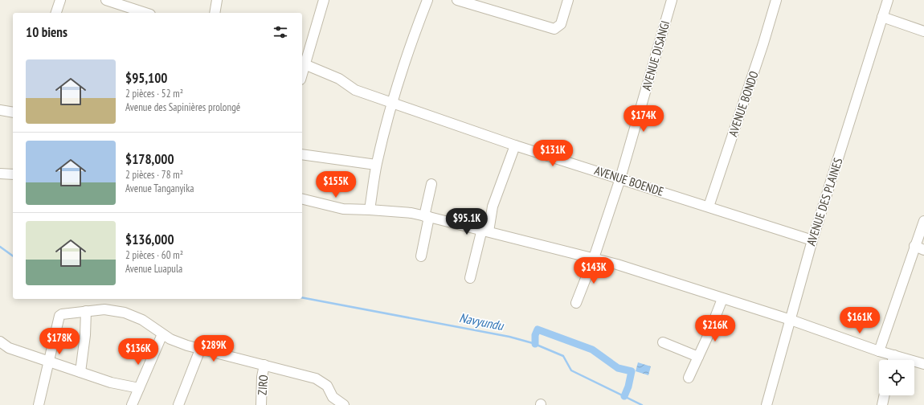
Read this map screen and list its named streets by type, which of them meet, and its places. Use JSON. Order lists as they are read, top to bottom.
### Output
{
  "streets": {
    "street": [
      "AVENUE DISANGI",
      "AVENUE BONDO",
      "AVENUE BOENDE",
      "AVENUE DES PLAINES",
      "ZIRO"
    ]
  },
  "crossings": [
    ["AVENUE DISANGI", "AVENUE BOENDE"],
    ["AVENUE BONDO", "AVENUE BOENDE"],
    ["AVENUE BOENDE", "AVENUE DES PLAINES"]
  ],
  "water": ["Navyundu"],
  "page": {
    "heading": "10 biens",
    "list": [
      {
        "name": "$95,100",
        "note": "2 pièces · 52 m² · Avenue des Sapinières prolongé"
      },
      {
        "name": "$178,000",
        "note": "2 pièces · 78 m² · Avenue Tanganyika"
      },
      {
        "name": "$136,000",
        "note": "2 pièces · 60 m² · Avenue Luapula"
      }
    ],
    "price": [
      "$174K",
      "$131K",
      "$155K",
      "$95.1K",
      "$143K",
      "$161K",
      "$216K",
      "$178K",
      "$289K",
      "$136K"
    ]
  }
}
